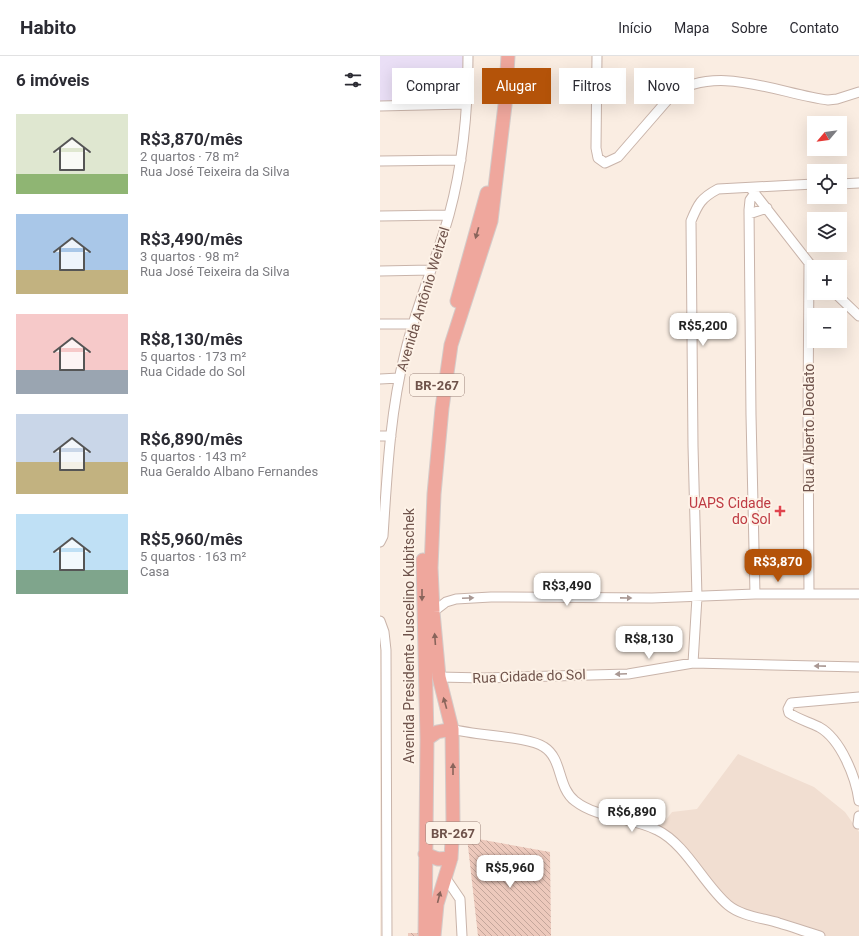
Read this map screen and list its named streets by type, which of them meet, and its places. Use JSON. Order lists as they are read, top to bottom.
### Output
{
  "streets": {
    "highway": ["BR-267", "Avenida Presidente Juscelino Kubitschek"],
    "street": ["Avenida Antônio Weitzel", "Rua Alberto Deodato", "Rua Cidade do Sol"]
  },
  "crossings": [
    ["Avenida Presidente Juscelino Kubitschek", "Rua Cidade do Sol"]
  ],
  "places": {
    "health": ["UAPS Cidade do Sol"]
  },
  "north": "bottom left",
  "page": {
    "header": "Habito",
    "nav": [
      "Início",
      "Mapa",
      "Sobre",
      "Contato"
    ],
    "heading": "6 imóveis",
    "chip": [
      "Comprar",
      "Alugar",
      "Filtros",
      "Novo"
    ],
    "list": [
      {
        "name": "R$3,870/mês",
        "note": "2 quartos · 78 m² · Rua José Teixeira da Silva"
      },
      {
        "name": "R$3,490/mês",
        "note": "3 quartos · 98 m² · Rua José Teixeira da Silva"
      },
      {
        "name": "R$8,130/mês",
        "note": "5 quartos · 173 m² · Rua Cidade do Sol"
      },
      {
        "name": "R$6,890/mês",
        "note": "5 quartos · 143 m² · Rua Geraldo Albano Fernandes"
      },
      {
        "name": "R$5,960/mês",
        "note": "5 quartos · 163 m² · Casa"
      }
    ],
    "map_buttons": ["+", "−"],
    "price": [
      "R$5,200",
      "R$3,870",
      "R$3,490",
      "R$8,130",
      "R$6,890",
      "R$5,960"
    ]
  }
}
